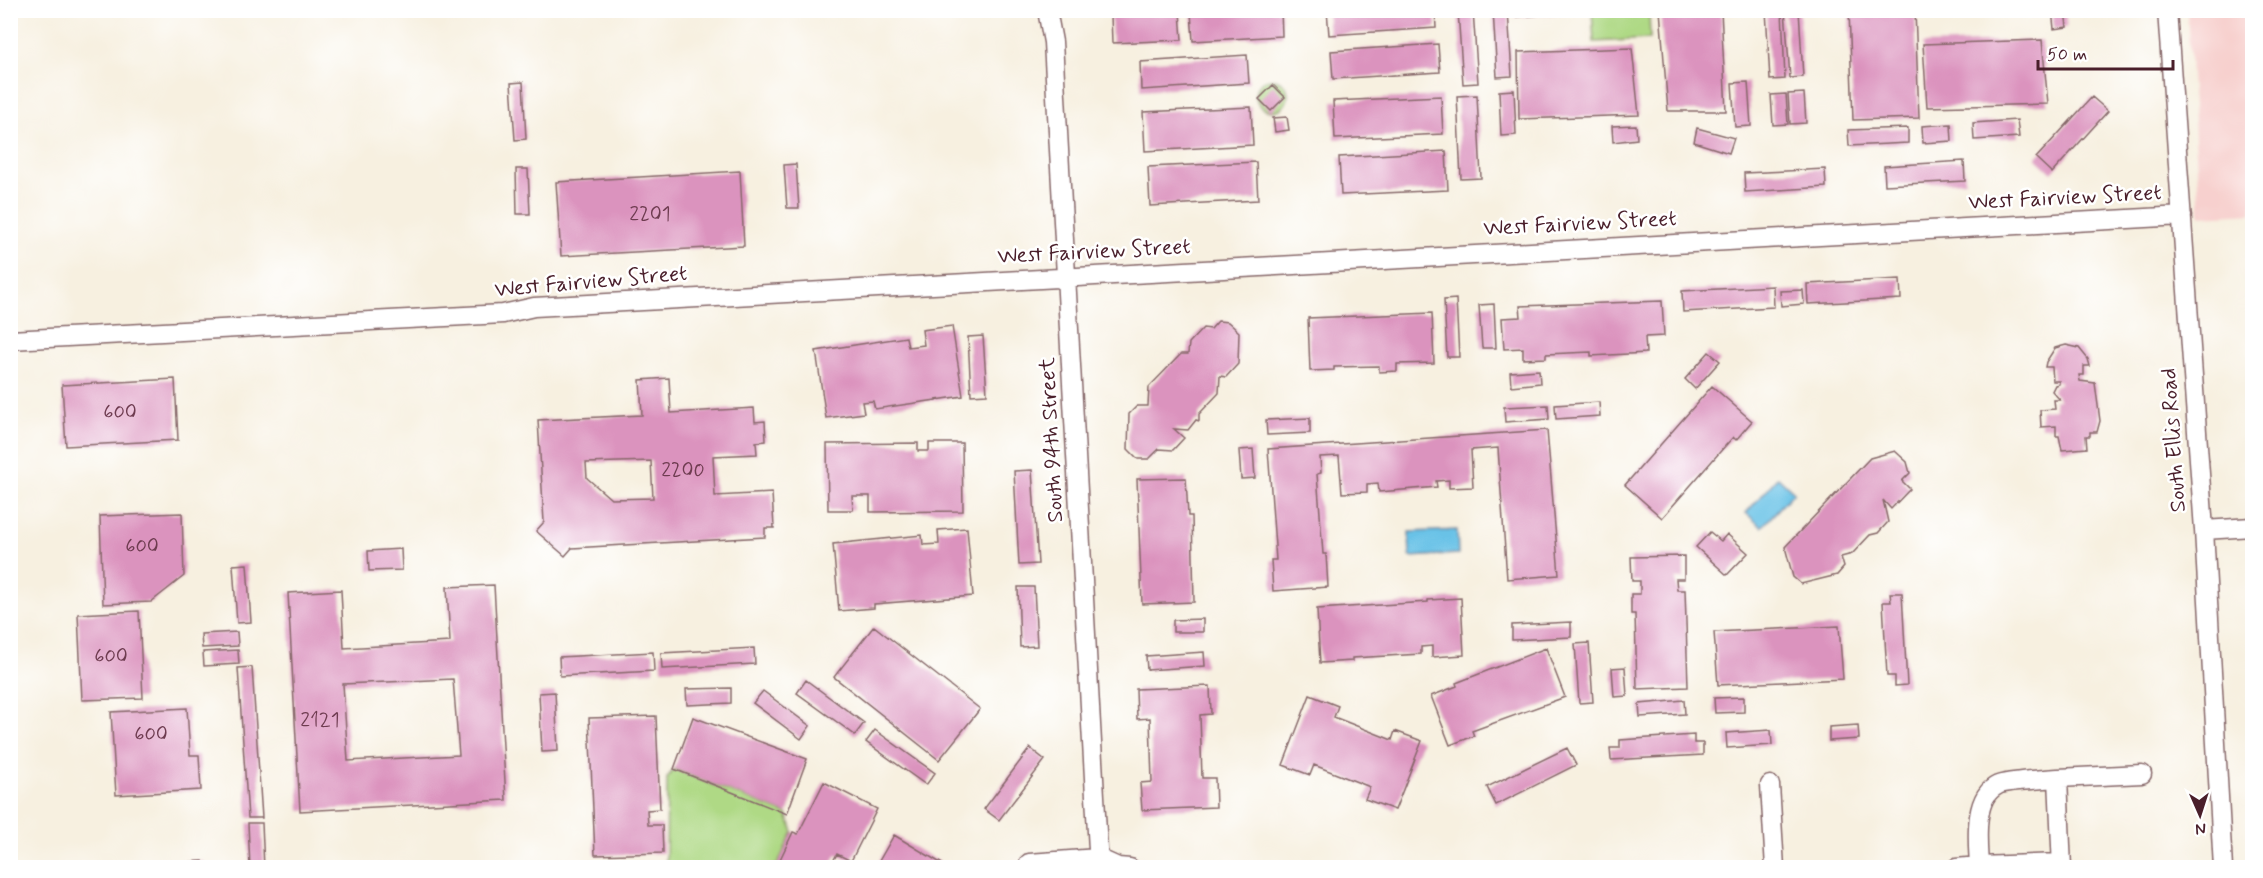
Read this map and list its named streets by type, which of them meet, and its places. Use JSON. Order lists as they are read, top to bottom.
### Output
{
  "streets": {
    "street": ["West Fairview Street", "South 94th Street", "South Ellis Road"]
  },
  "crossings": [
    ["West Fairview Street", "South 94th Street"],
    ["West Fairview Street", "South Ellis Road"]
  ],
  "house_numbers": [
    "2201",
    "600",
    "2200",
    "600",
    "600",
    "2121",
    "600"
  ],
  "scale_bar": "50 m",
  "north": "bottom"
}
